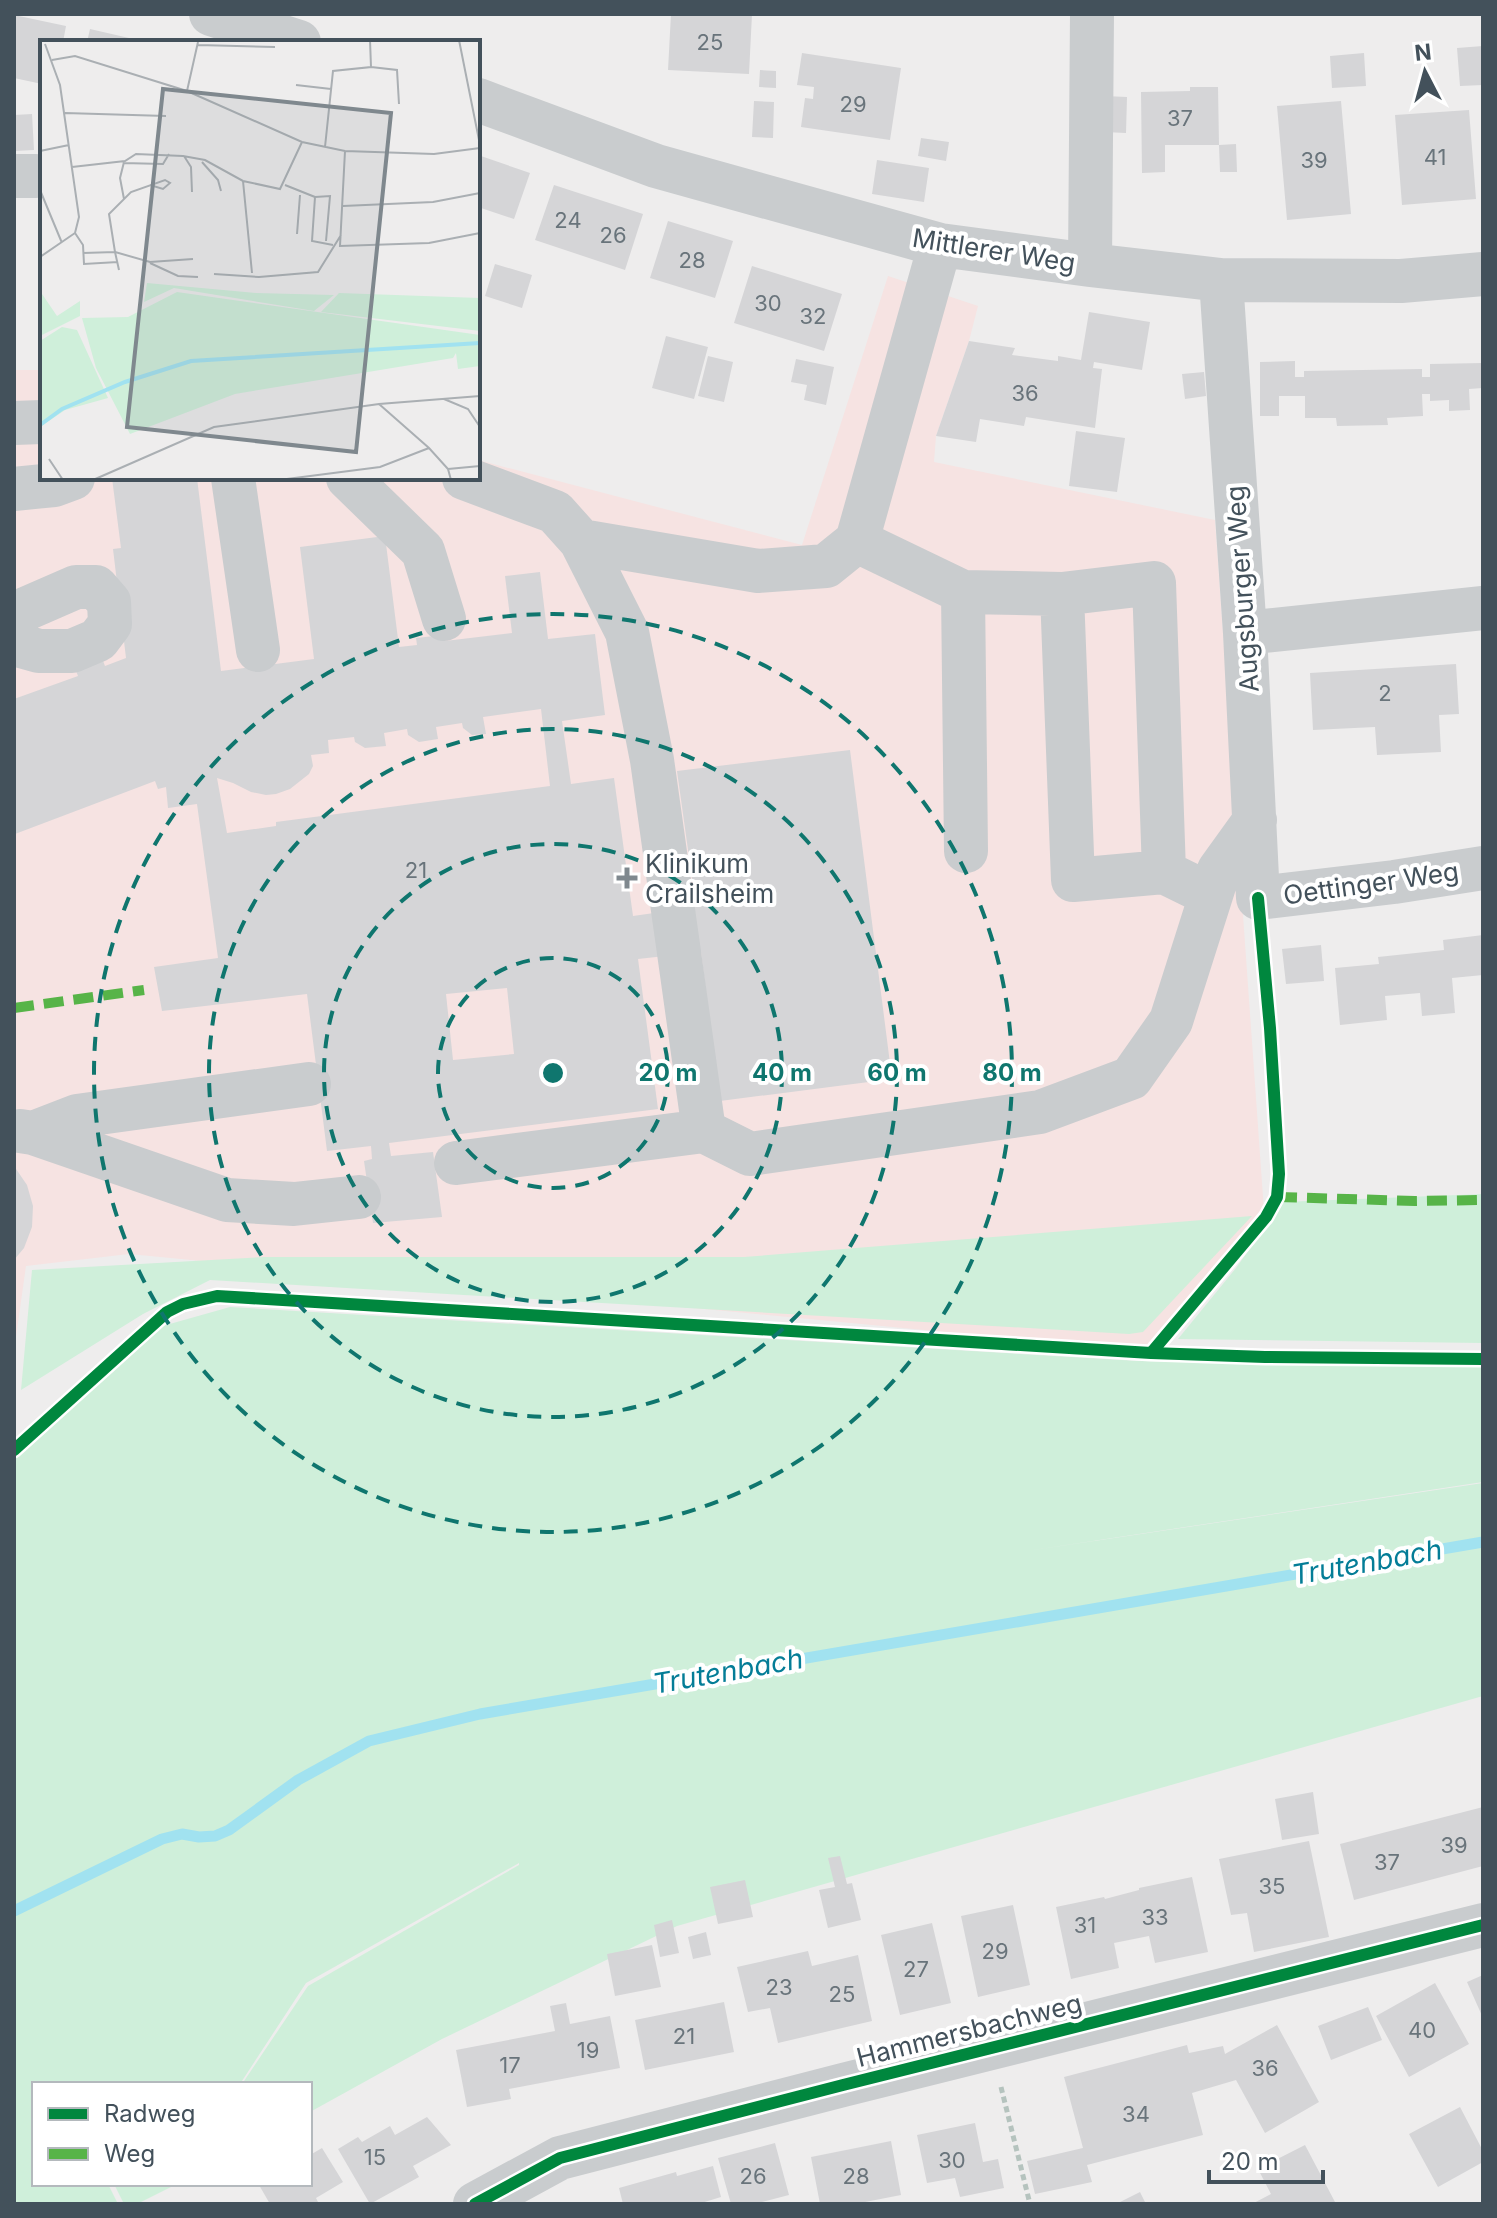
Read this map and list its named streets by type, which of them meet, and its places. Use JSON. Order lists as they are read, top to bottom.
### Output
{
  "streets": {
    "street": [
      "Mittlerer Weg",
      "Augsburger Weg",
      "Oettinger Weg",
      "Hammersbachweg"
    ]
  },
  "crossings": [
    ["Mittlerer Weg", "Augsburger Weg"],
    ["Augsburger Weg", "Oettinger Weg"]
  ],
  "water": ["Trutenbach"],
  "places": {
    "health": ["Klinikum Crailsheim"]
  },
  "house_numbers": [
    "25",
    "29",
    "37",
    "41",
    "39",
    "24",
    "26",
    "28",
    "30",
    "32",
    "36",
    "2",
    "21",
    "39",
    "37",
    "35",
    "33",
    "31",
    "29",
    "27",
    "23",
    "25",
    "40",
    "21",
    "19",
    "17",
    "36",
    "34",
    "15",
    "30",
    "26",
    "28"
  ],
  "legend": ["Radweg", "Weg"],
  "scale_bar": "20 m",
  "north": "top",
  "rings": [
    "20 m",
    "40 m",
    "60 m",
    "80 m"
  ]
}
